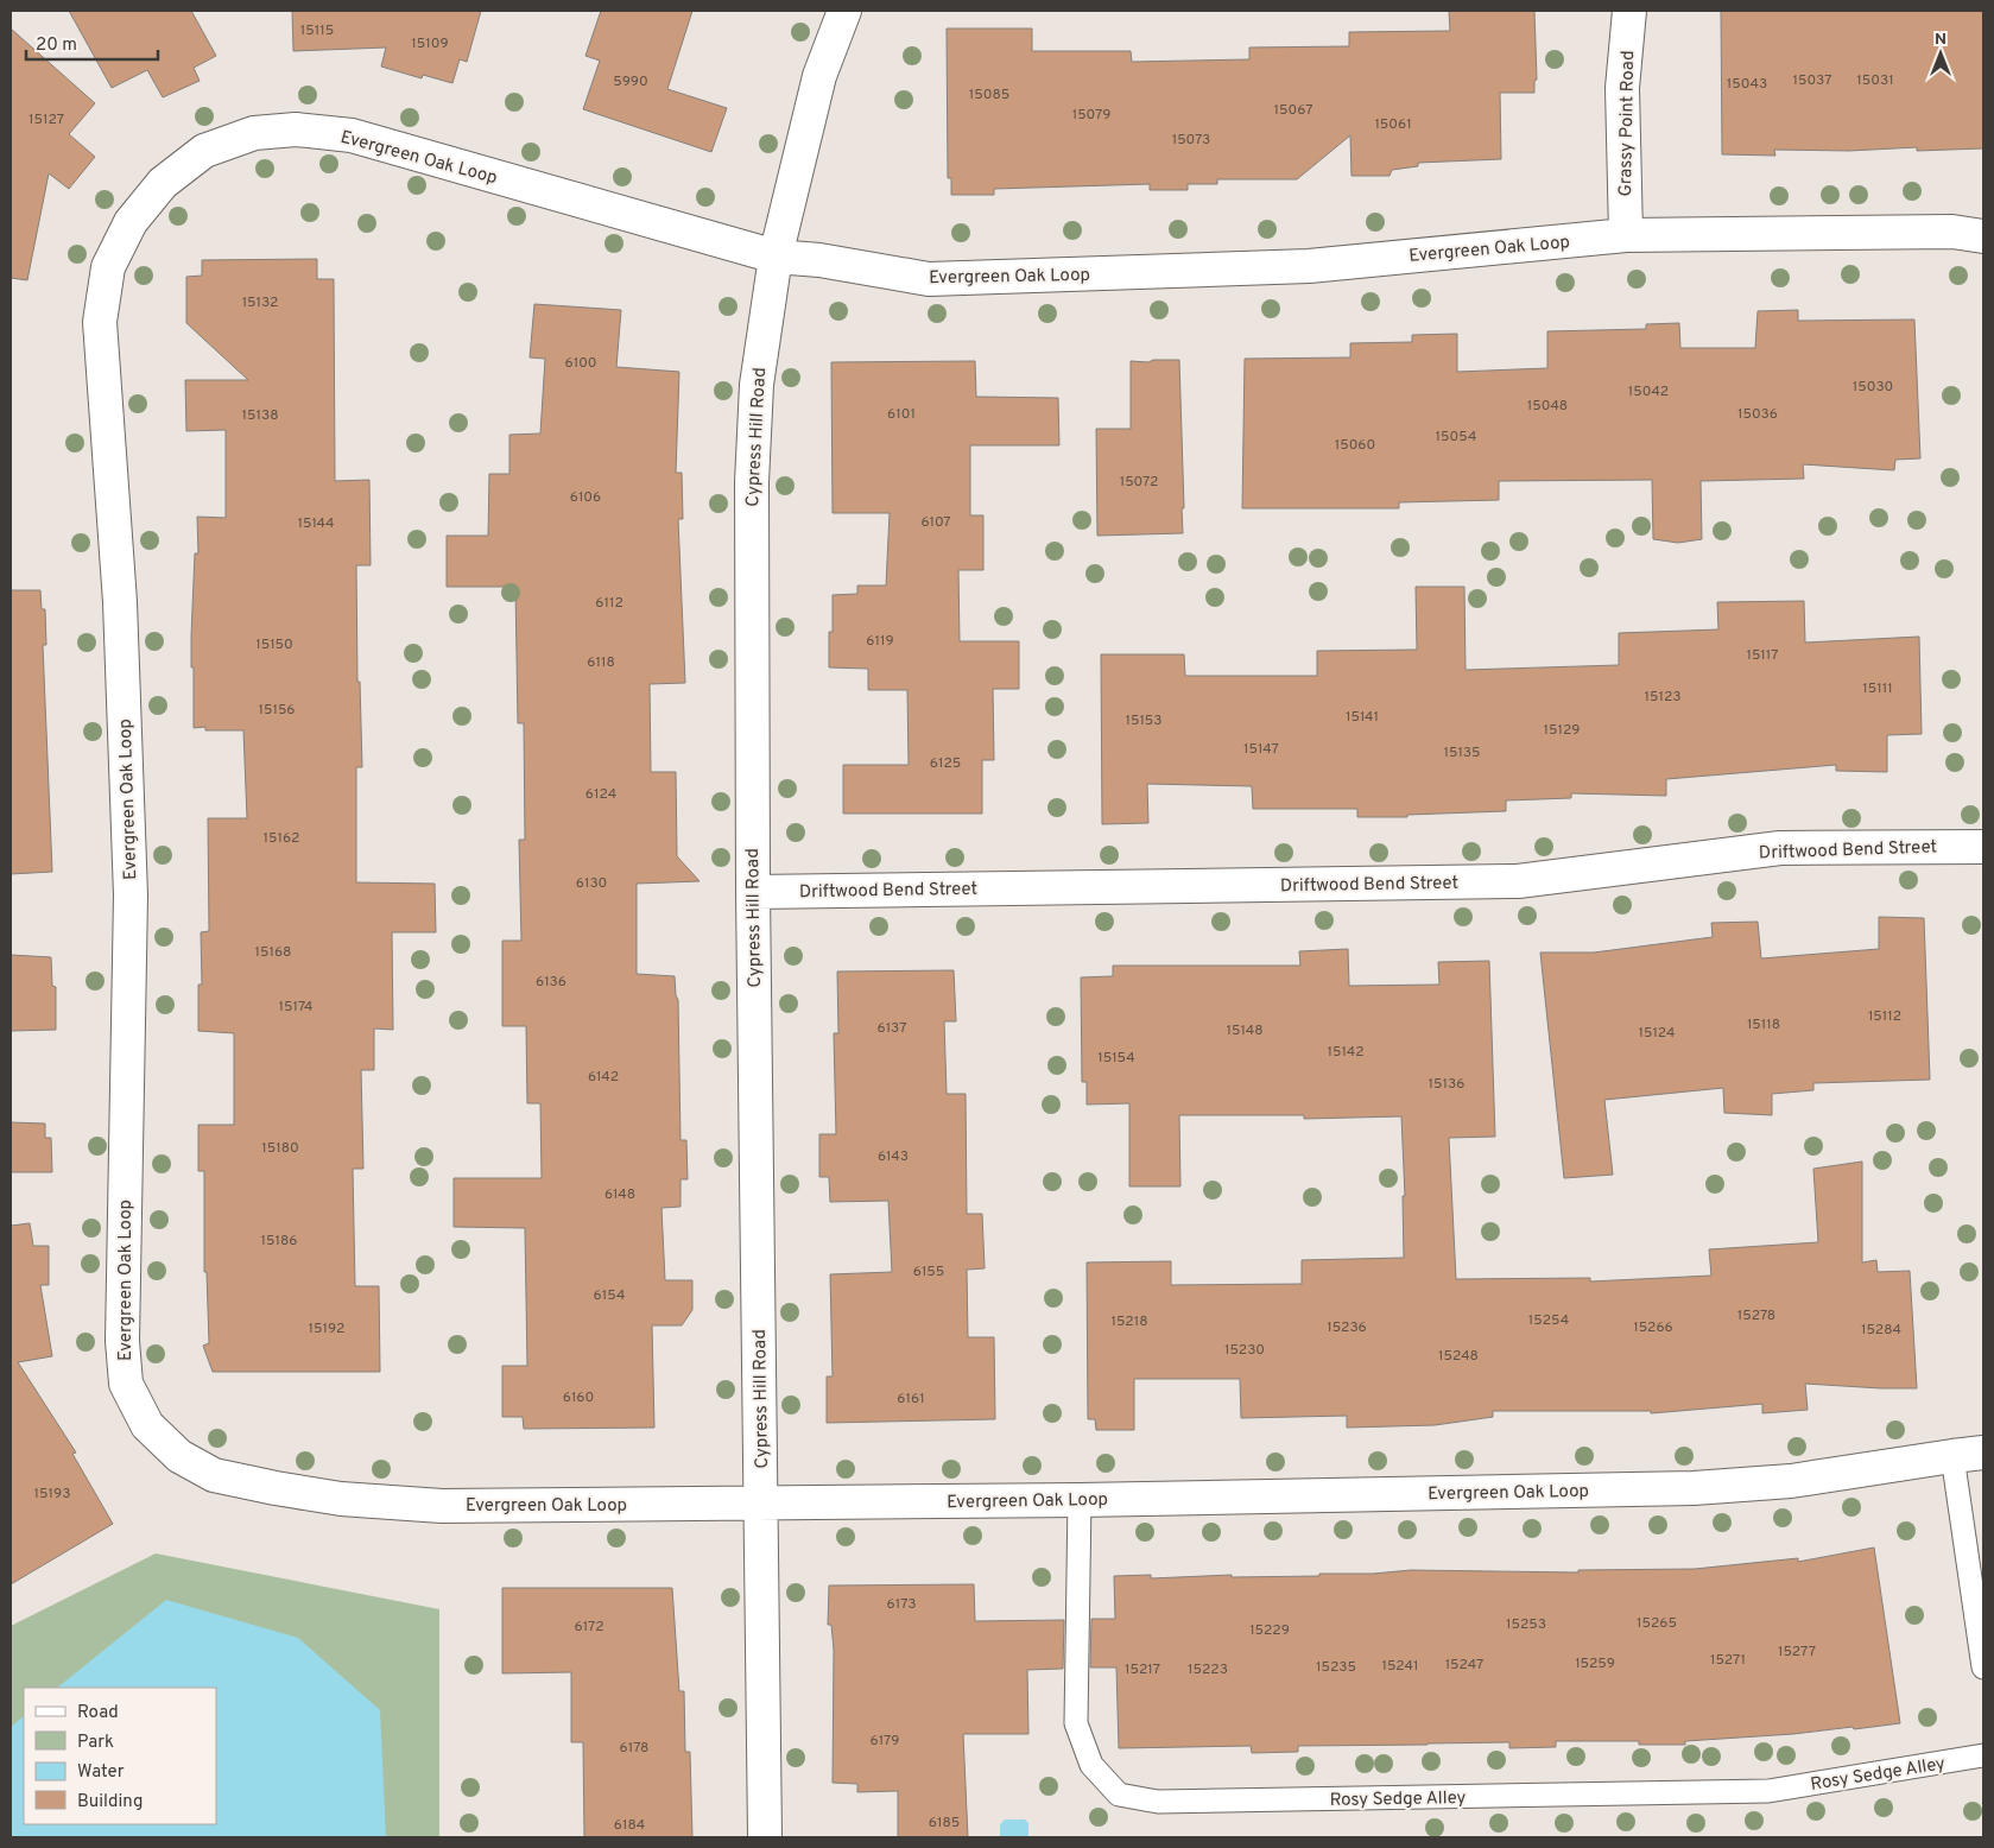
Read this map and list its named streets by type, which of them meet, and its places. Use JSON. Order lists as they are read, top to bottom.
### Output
{
  "streets": {
    "street": [
      "Grassy Point Road",
      "Evergreen Oak Loop",
      "Cypress Hill Road",
      "Driftwood Bend Street"
    ],
    "lane": ["Rosy Sedge Alley"]
  },
  "crossings": [
    ["Grassy Point Road", "Evergreen Oak Loop"],
    ["Evergreen Oak Loop", "Cypress Hill Road"],
    ["Evergreen Oak Loop", "Rosy Sedge Alley"],
    ["Cypress Hill Road", "Driftwood Bend Street"]
  ],
  "house_numbers": [
    "15115",
    "15109",
    "15037",
    "15031",
    "5990",
    "15043",
    "15085",
    "15067",
    "15079",
    "15127",
    "15061",
    "15073",
    "15132",
    "6100",
    "15030",
    "15042",
    "15048",
    "6101",
    "15036",
    "15138",
    "15054",
    "15060",
    "15072",
    "6106",
    "6107",
    "15144",
    "6112",
    "6119",
    "15150",
    "15117",
    "6118",
    "15111",
    "15123",
    "15156",
    "15141",
    "15153",
    "15129",
    "15147",
    "15135",
    "6125",
    "6124",
    "15162",
    "6130",
    "15168",
    "6136",
    "15174",
    "15112",
    "15118",
    "6137",
    "15148",
    "15124",
    "15142",
    "15154",
    "6142",
    "15136",
    "15180",
    "6143",
    "6148",
    "15186",
    "6155",
    "6154",
    "15278",
    "15254",
    "15218",
    "15236",
    "15266",
    "15192",
    "15284",
    "15230",
    "15248",
    "6160",
    "6161",
    "15193",
    "6173",
    "15265",
    "15253",
    "6172",
    "15229",
    "15277",
    "15271",
    "15259",
    "15247",
    "15241",
    "15235",
    "15217",
    "15223",
    "6179",
    "6178",
    "6185",
    "6184"
  ],
  "legend": [
    "Road",
    "Park",
    "Water",
    "Building"
  ],
  "scale_bar": "20 m",
  "north": "top"
}
